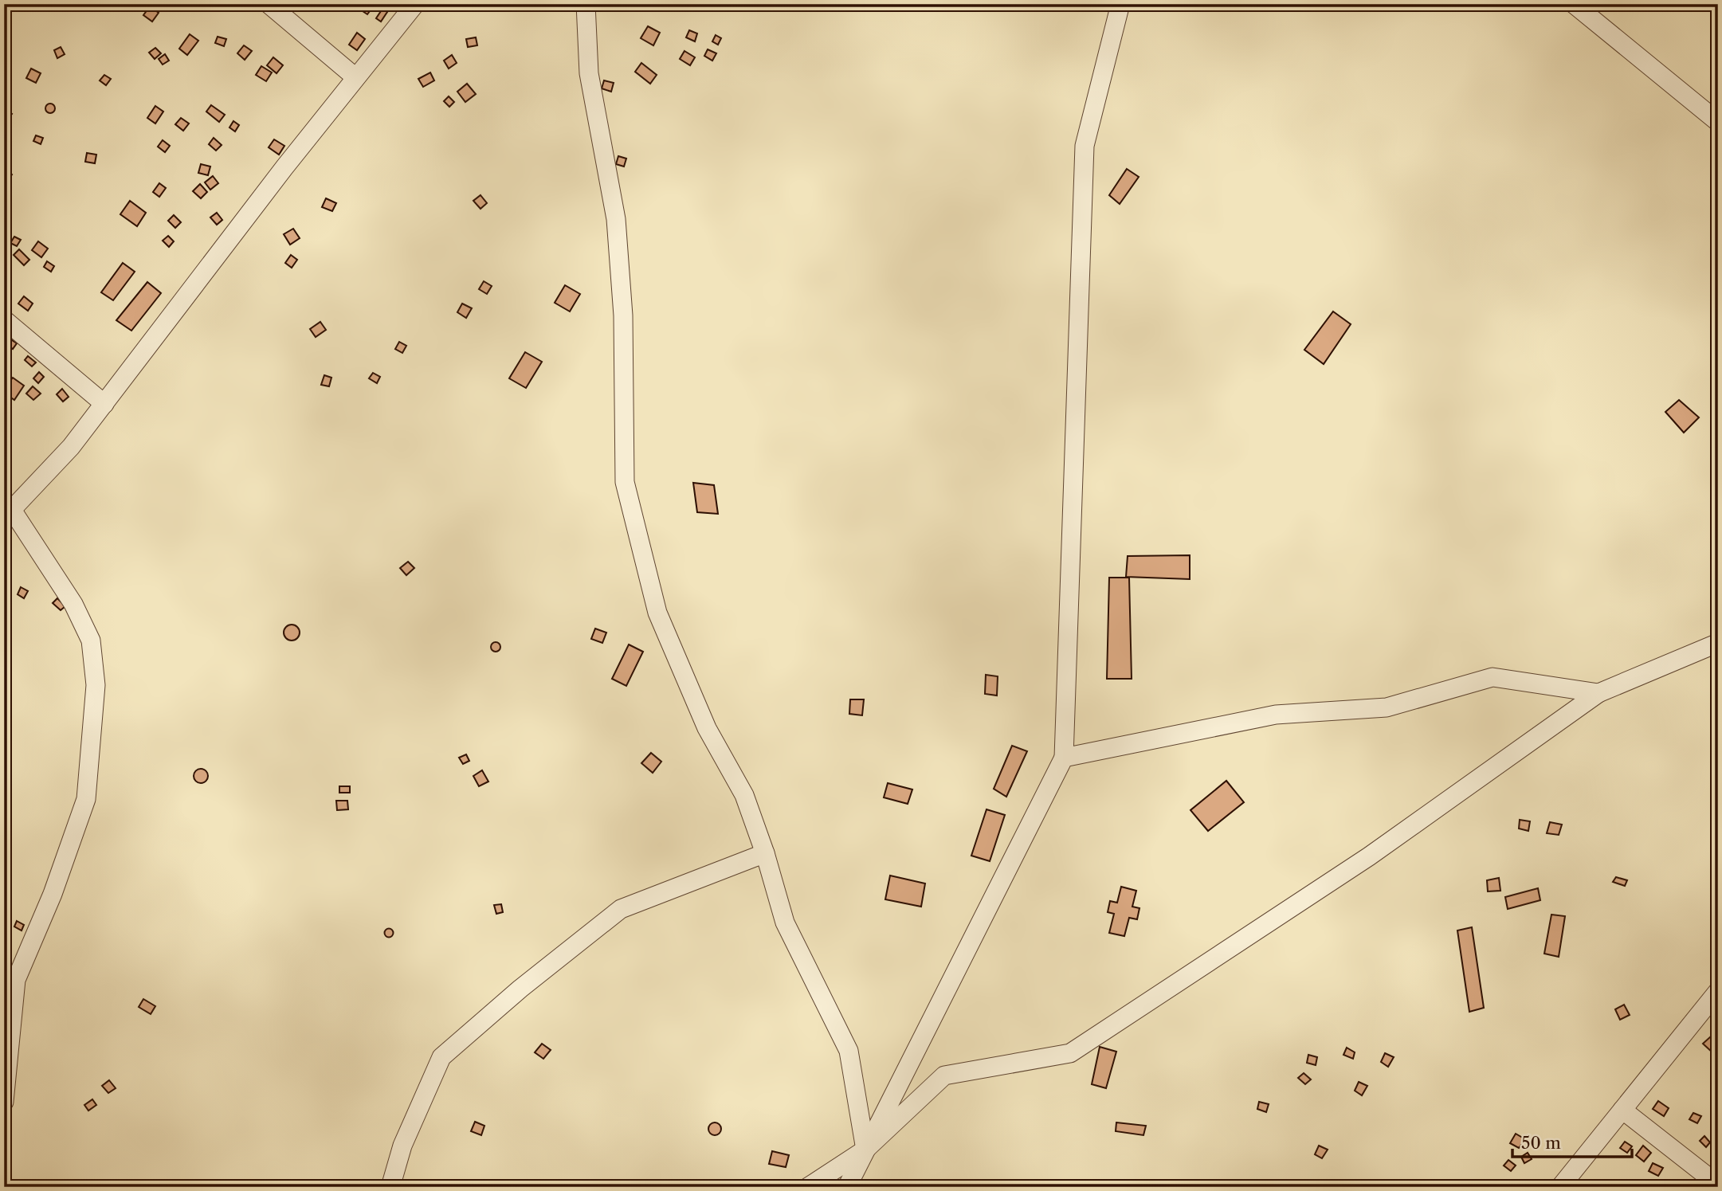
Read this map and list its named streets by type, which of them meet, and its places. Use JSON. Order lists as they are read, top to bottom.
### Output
{
  "scale_bar": "50 m"
}
